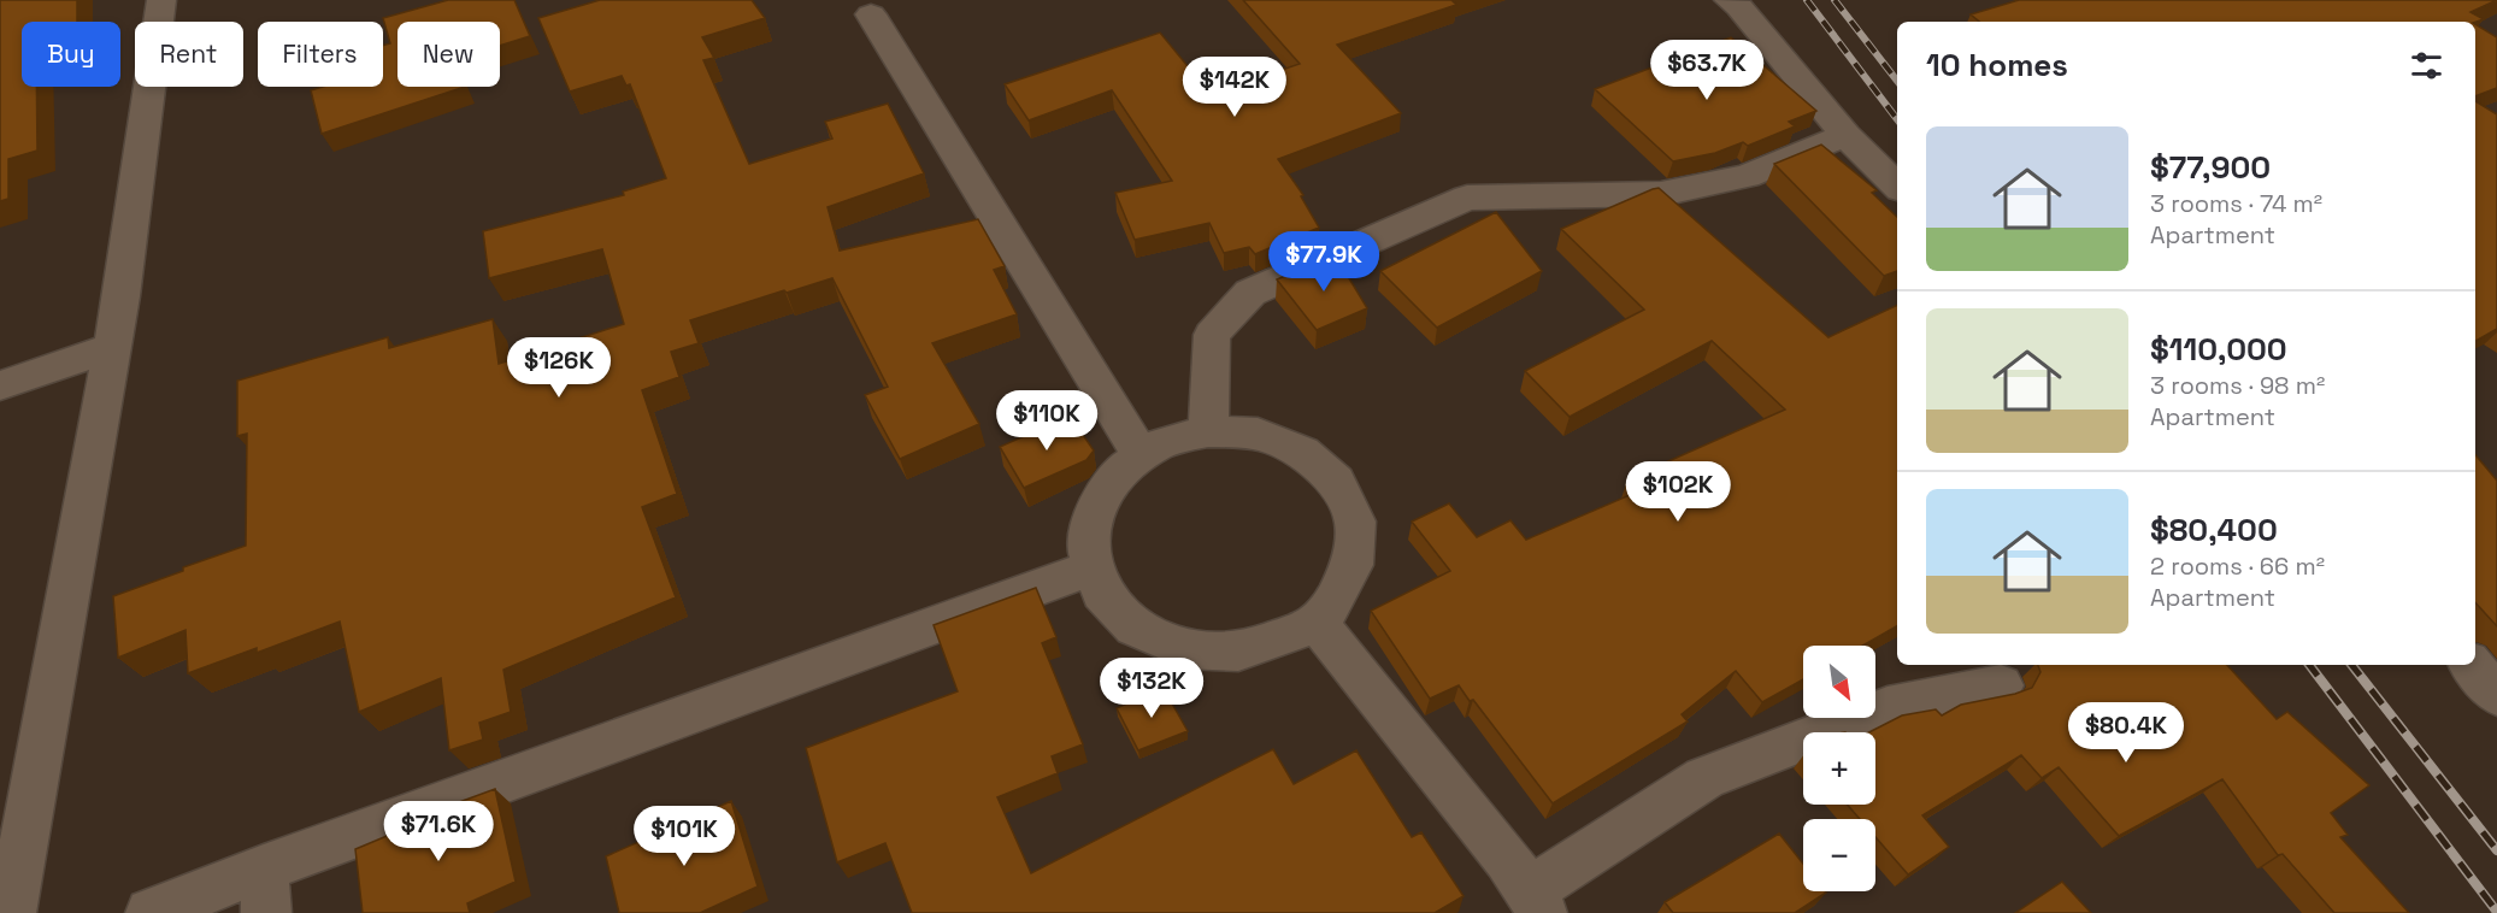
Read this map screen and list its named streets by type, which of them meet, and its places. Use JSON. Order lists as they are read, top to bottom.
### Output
{
  "north": "bottom right",
  "page": {
    "chip": [
      "Buy",
      "Rent",
      "Filters",
      "New"
    ],
    "heading": "10 homes",
    "price": [
      "$63.7K",
      "$142K",
      "$77.9K",
      "$126K",
      "$110K",
      "$102K",
      "$132K",
      "$80.4K",
      "$71.6K",
      "$101K"
    ],
    "list": [
      {
        "name": "$77,900",
        "note": "3 rooms · 74 m² · Apartment"
      },
      {
        "name": "$110,000",
        "note": "3 rooms · 98 m² · Apartment"
      },
      {
        "name": "$80,400",
        "note": "2 rooms · 66 m² · Apartment"
      }
    ],
    "map_buttons": ["+", "−"]
  }
}
